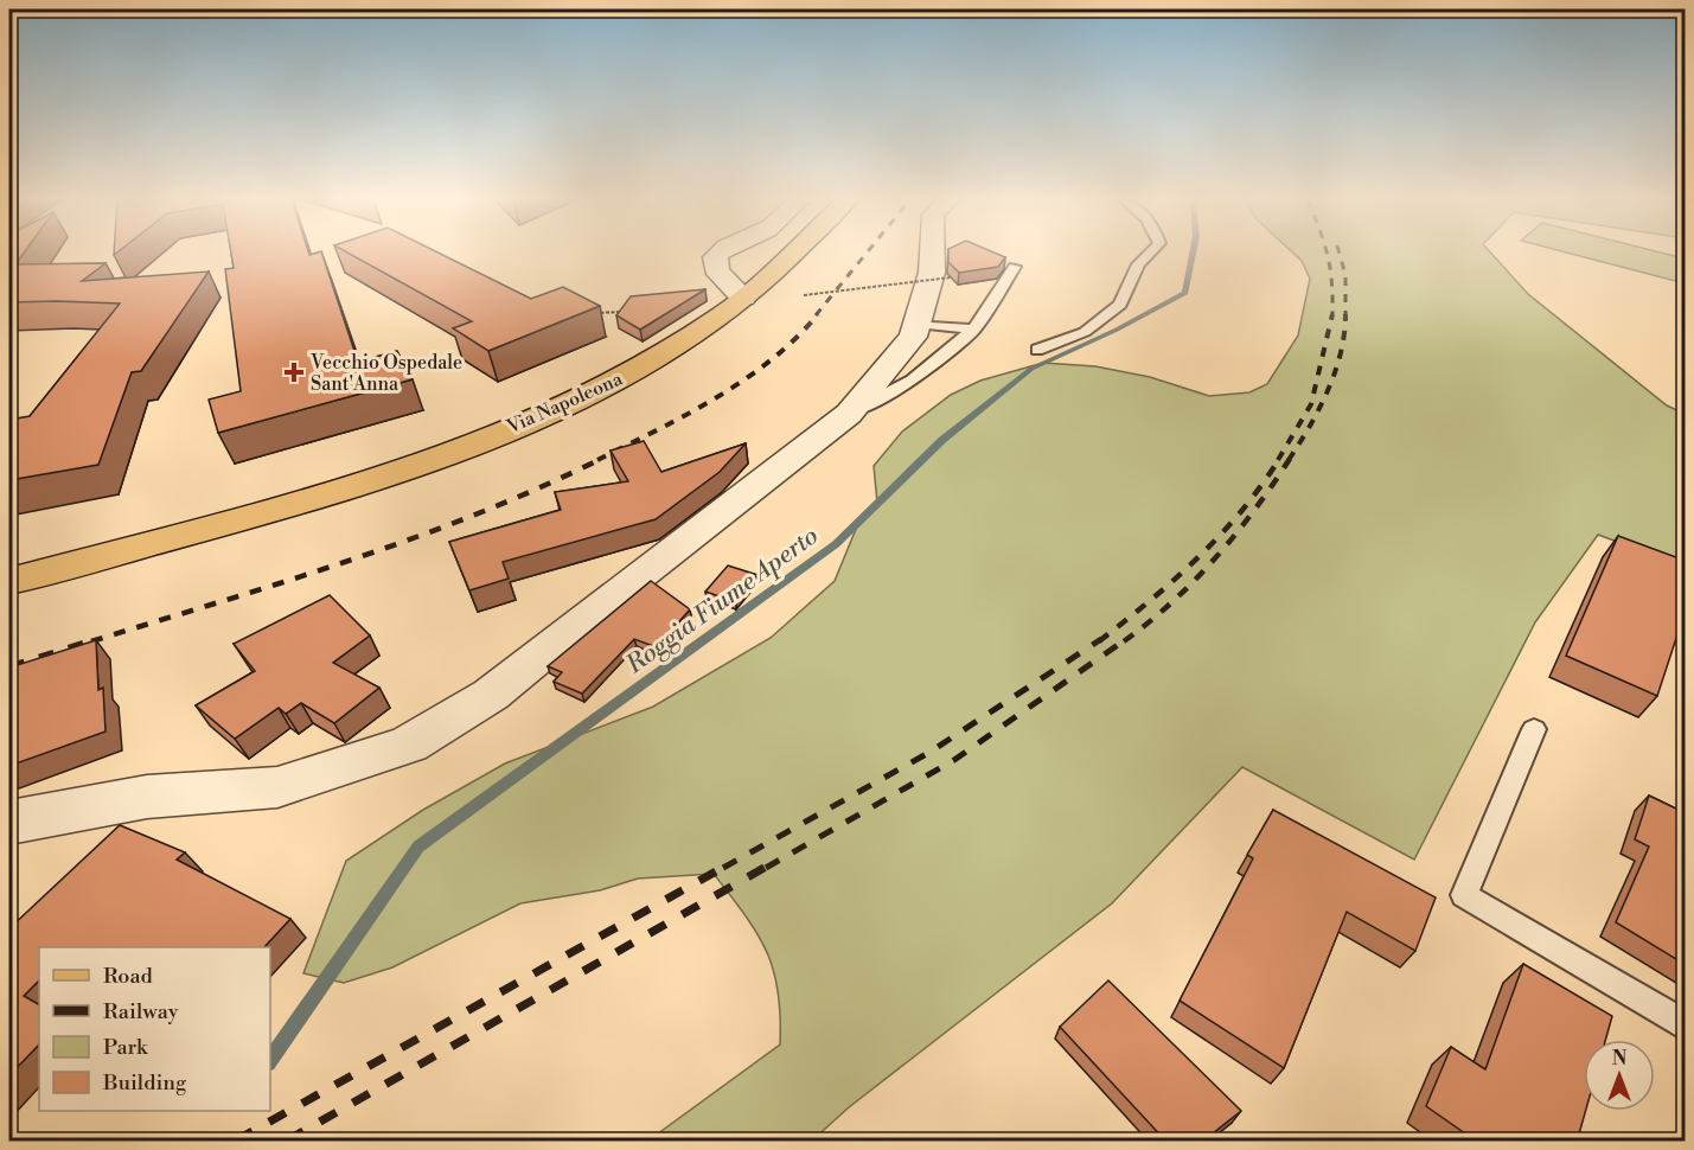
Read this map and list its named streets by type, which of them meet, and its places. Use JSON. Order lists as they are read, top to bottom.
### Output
{
  "streets": {
    "main road": ["Via Napoleona"]
  },
  "water": ["Roggia Fiume Aperto"],
  "places": {
    "health": ["Vecchio Ospedale Sant'Anna"]
  },
  "legend": [
    "Road",
    "Railway",
    "Park",
    "Building"
  ],
  "north": "top"
}
